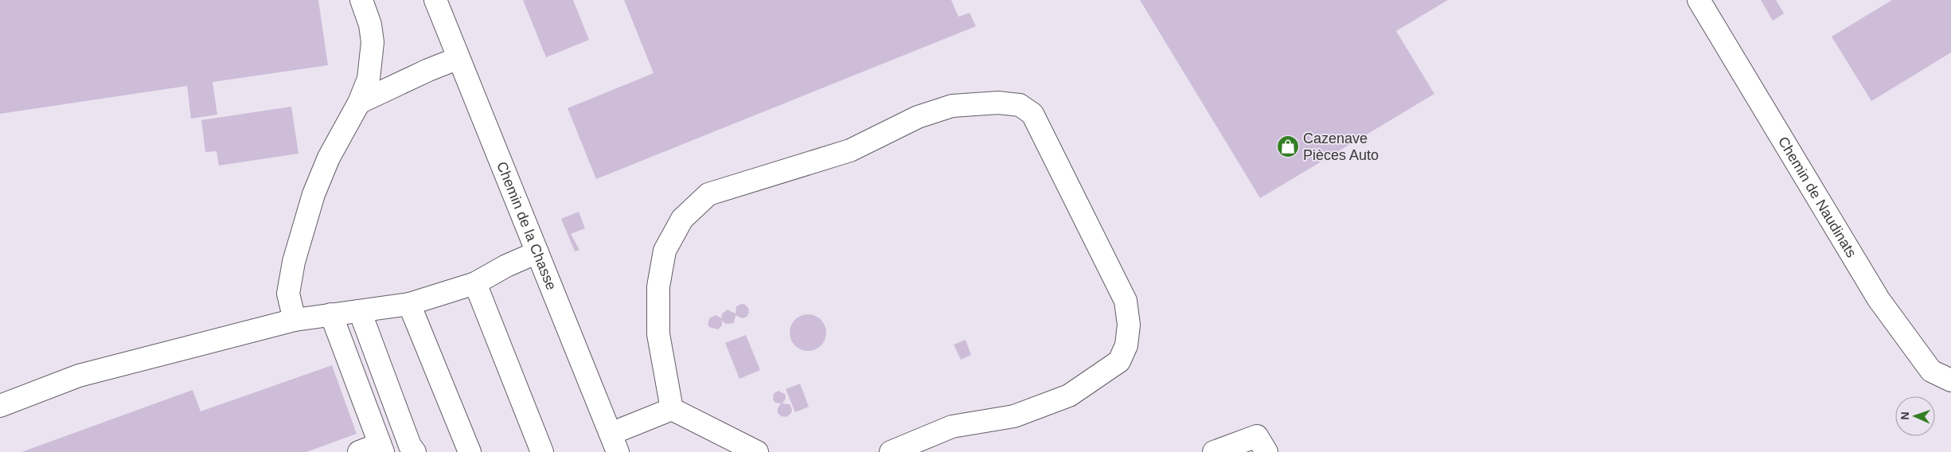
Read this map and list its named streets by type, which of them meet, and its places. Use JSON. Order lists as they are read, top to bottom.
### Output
{
  "streets": {
    "street": ["Chemin de Naudinats", "Chemin de la Chasse"]
  },
  "places": {
    "shop": ["Cazenave Pièces Auto"]
  },
  "north": "left"
}
